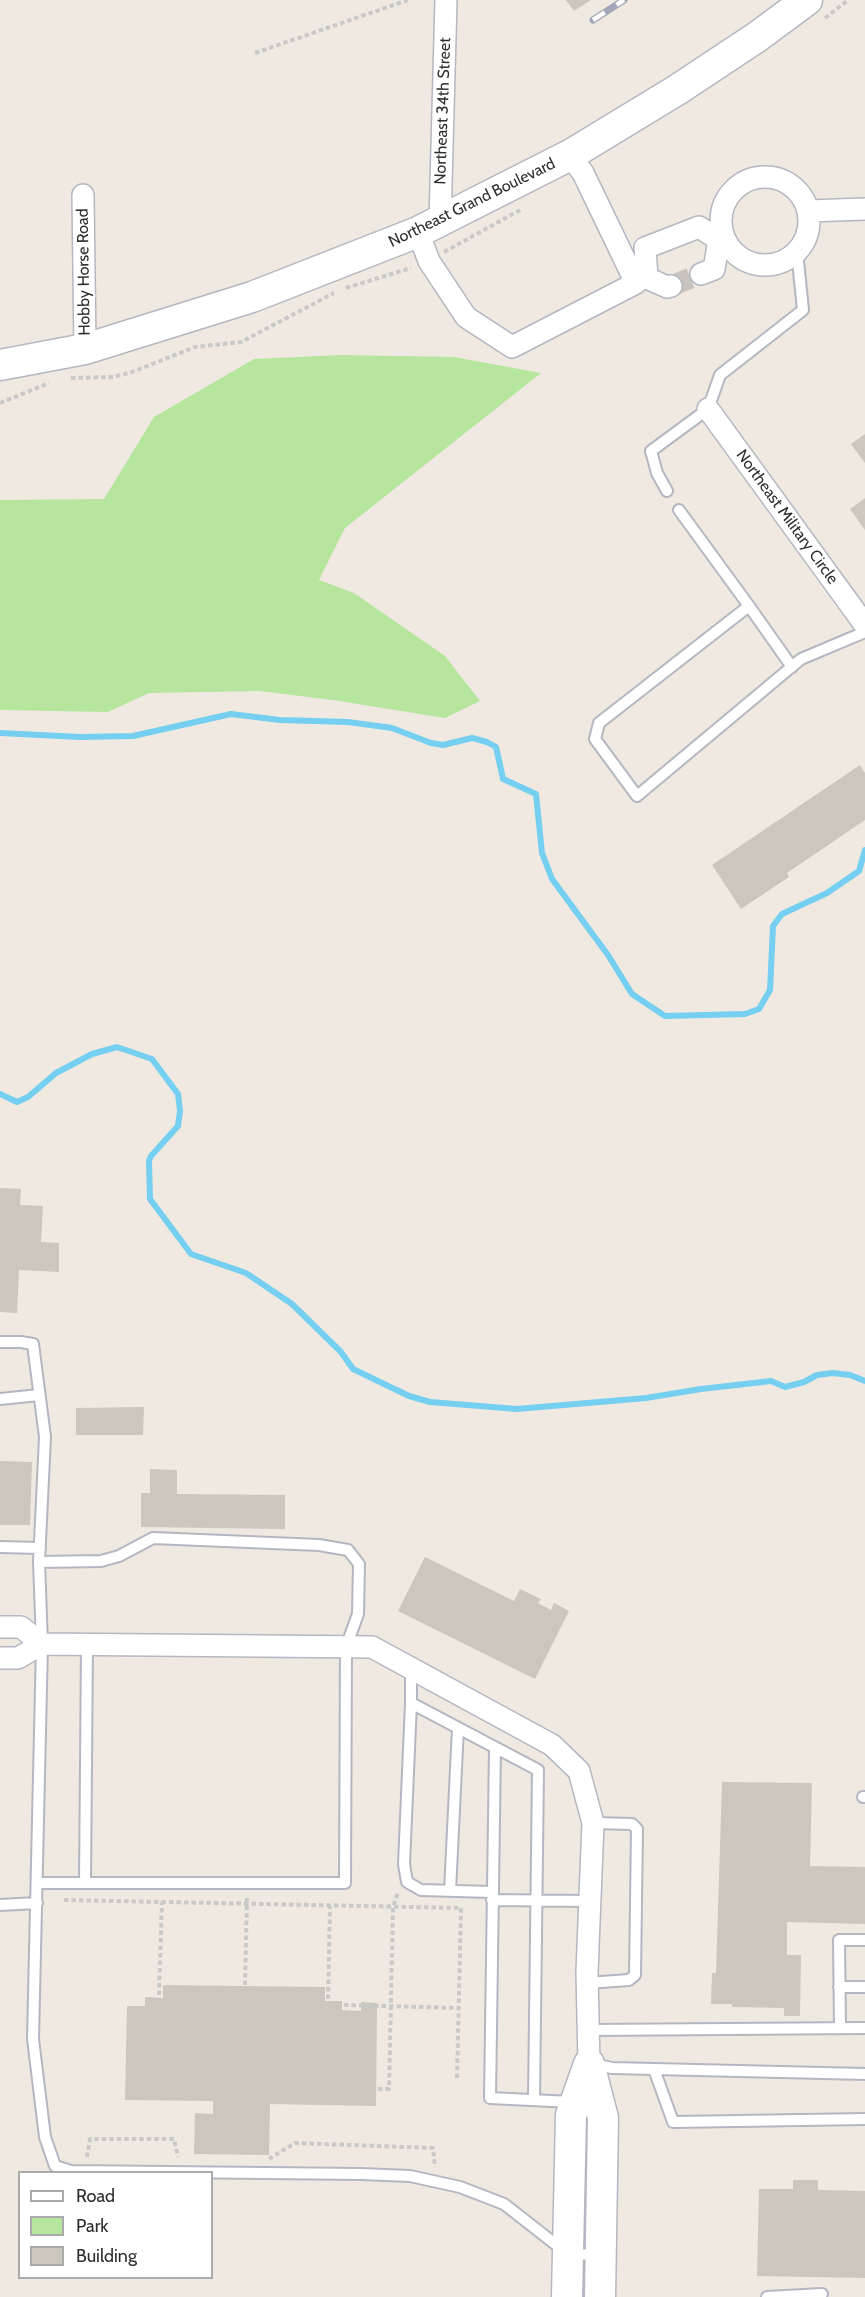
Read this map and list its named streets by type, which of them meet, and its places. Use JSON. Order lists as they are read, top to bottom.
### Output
{
  "streets": {
    "street": [
      "Northeast 34th Street",
      "Northeast Grand Boulevard",
      "Hobby Horse Road",
      "Northeast Military Circle"
    ]
  },
  "crossings": [
    ["Northeast 34th Street", "Northeast Grand Boulevard"],
    ["Northeast Grand Boulevard", "Hobby Horse Road"]
  ],
  "legend": ["Road", "Park", "Building"]
}
